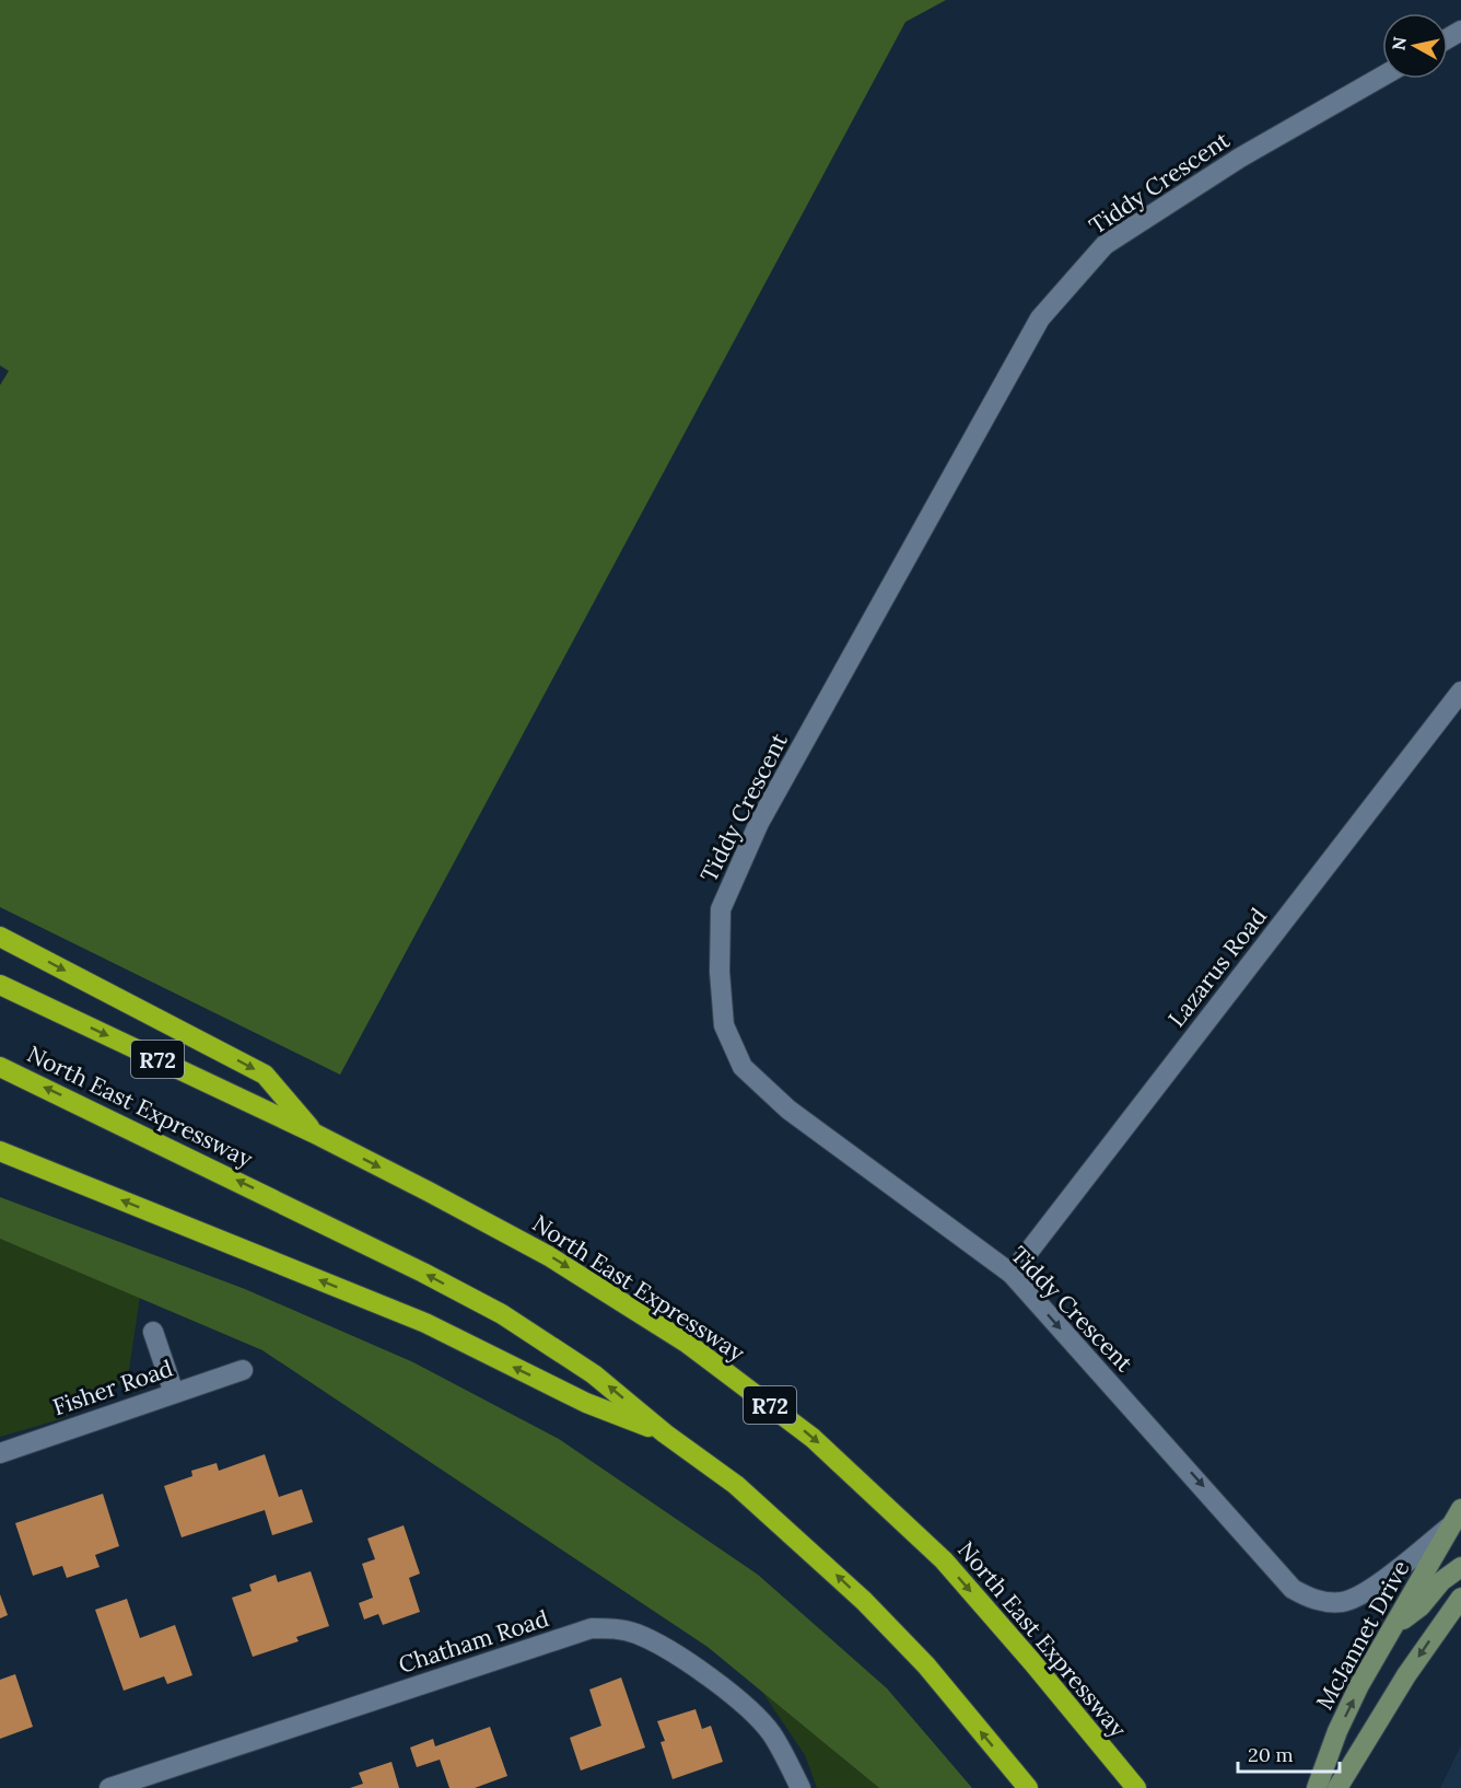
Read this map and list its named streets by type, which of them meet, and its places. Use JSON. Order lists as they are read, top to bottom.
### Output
{
  "streets": {
    "highway": ["R72", "North East Expressway"],
    "street": [
      "Tiddy Crescent",
      "Lazarus Road",
      "Fisher Road",
      "McJannet Drive",
      "Chatham Road"
    ]
  },
  "crossings": [
    ["Tiddy Crescent", "Lazarus Road"],
    ["Tiddy Crescent", "McJannet Drive"]
  ],
  "scale_bar": "20 m",
  "north": "left"
}
